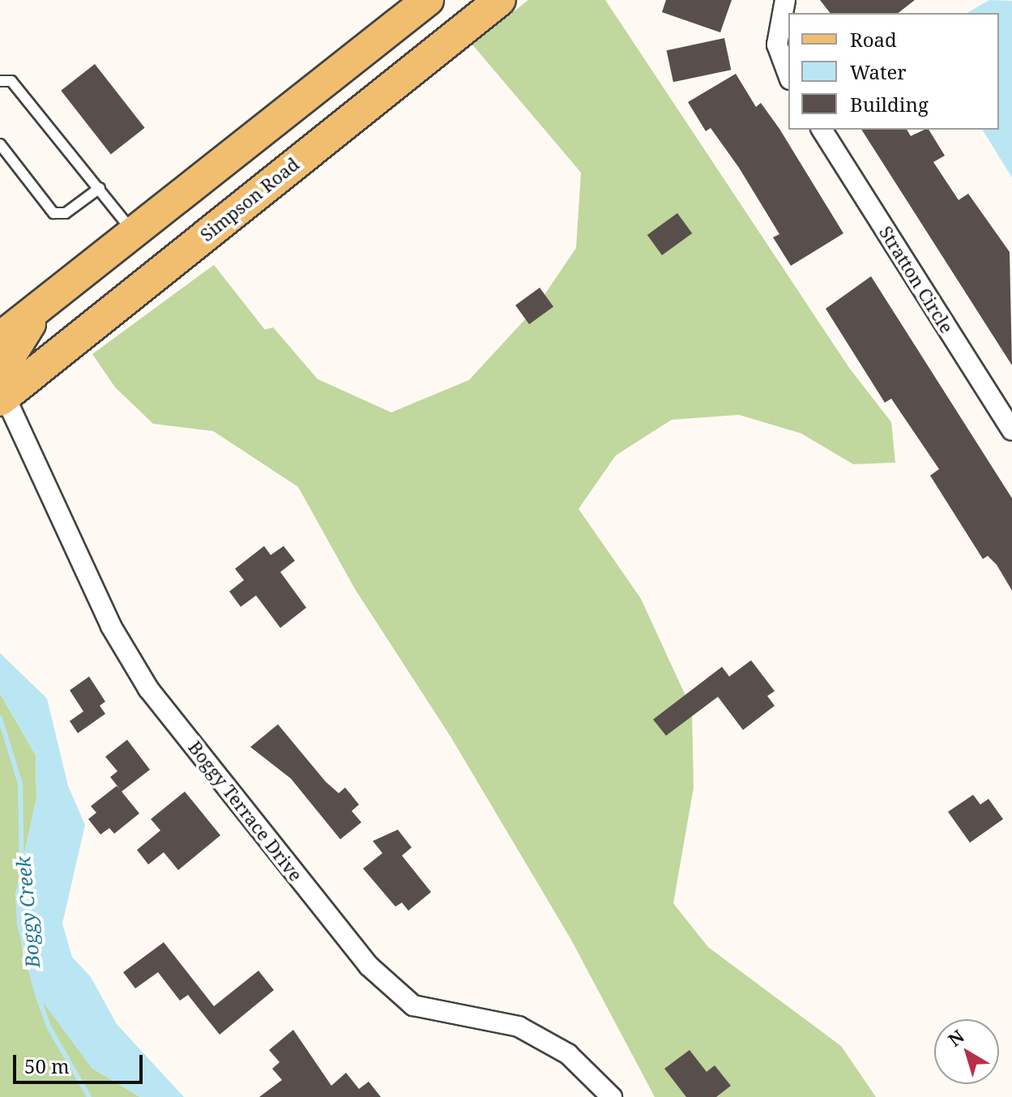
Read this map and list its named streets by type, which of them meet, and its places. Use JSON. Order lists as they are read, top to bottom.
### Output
{
  "streets": {
    "main road": ["Simpson Road"],
    "street": ["Stratton Circle", "Boggy Terrace Drive"]
  },
  "crossings": [
    ["Simpson Road", "Boggy Terrace Drive"]
  ],
  "water": ["Boggy Creek"],
  "legend": ["Road", "Water", "Building"],
  "scale_bar": "50 m",
  "north": "top left"
}
